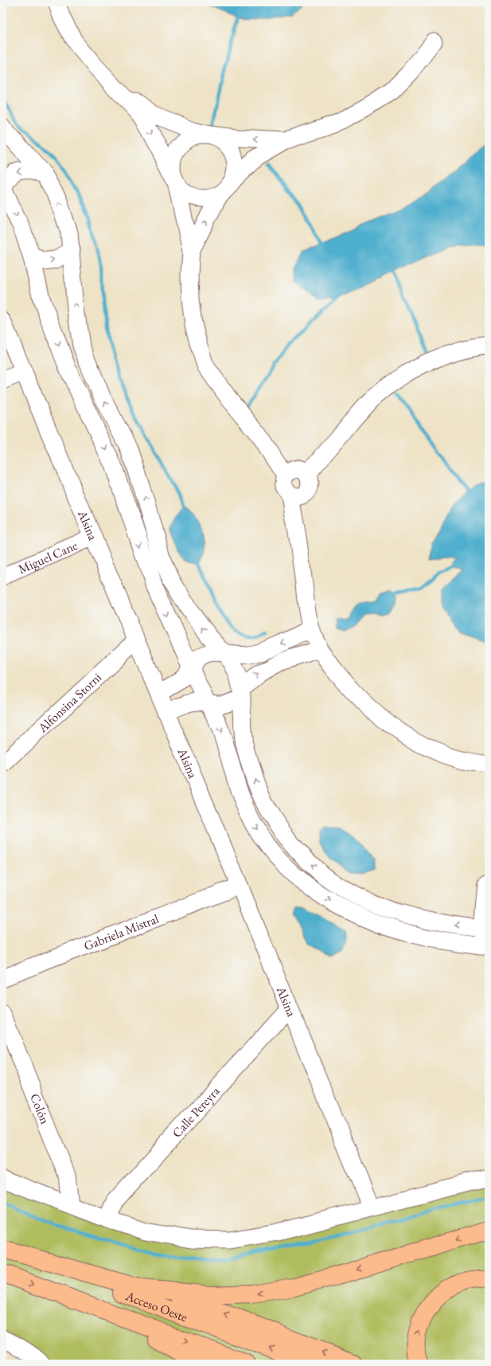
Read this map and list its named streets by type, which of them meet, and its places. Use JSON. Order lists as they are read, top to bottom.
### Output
{
  "streets": {
    "highway": ["Acceso Oeste"],
    "street": [
      "Alsina",
      "Miguel Cane",
      "Alfonsina Storni",
      "Gabriela Mistral",
      "Colón",
      "Calle Pereyra"
    ]
  },
  "crossings": [
    ["Alsina", "Miguel Cane"],
    ["Alsina", "Alfonsina Storni"],
    ["Alsina", "Gabriela Mistral"],
    ["Alsina", "Calle Pereyra"]
  ]
}
